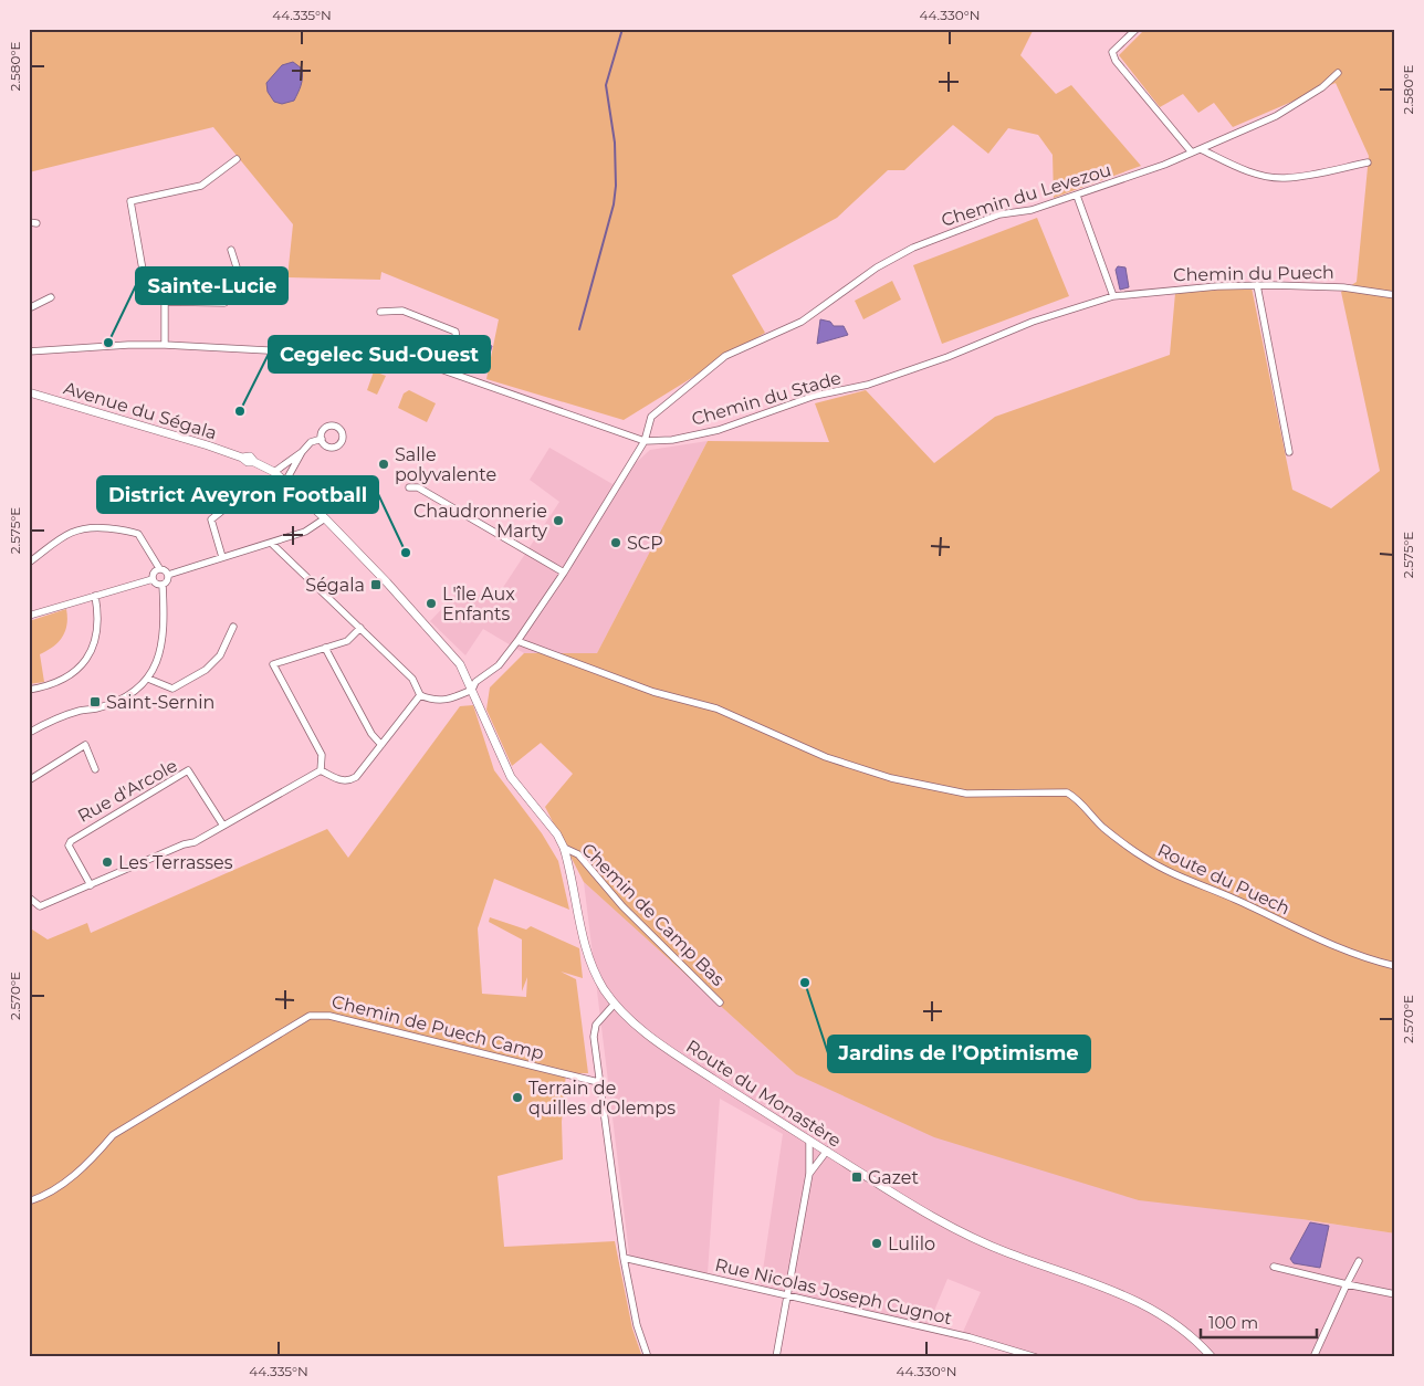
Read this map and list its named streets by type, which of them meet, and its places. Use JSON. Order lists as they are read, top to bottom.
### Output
{
  "streets": {
    "street": [
      "Chemin du Levezou",
      "Chemin du Puech",
      "Chemin du Stade",
      "Avenue du Ségala",
      "Rue d'Arcole",
      "Route du Puech",
      "Chemin de Camp Bas",
      "Chemin de Puech Camp",
      "Route du Monastère",
      "Rue Nicolas Joseph Cugnot"
    ]
  },
  "crossings": [
    ["Chemin du Levezou", "Chemin du Stade"],
    ["Chemin du Puech", "Chemin du Stade"],
    ["Avenue du Ségala", "Route du Monastère"],
    ["Chemin de Camp Bas", "Route du Monastère"]
  ],
  "places": {
    "other": [
      "Sainte-Lucie",
      "Cegelec Sud-Ouest",
      "Salle polyvalente",
      "Chaudronnerie Marty",
      "SCP",
      "District Aveyron Football",
      "L'île Aux Enfants",
      "Les Terrasses",
      "Jardins de l’Optimisme",
      "Terrain de quilles d'Olemps",
      "Lulilo"
    ],
    "transit": ["Ségala", "Saint-Sernin", "Gazet"]
  },
  "scale_bar": "100 m",
  "coordinates": [
    "44.335°N",
    "44.330°N",
    "2.580°E",
    "2.575°E",
    "2.570°E"
  ]
}
